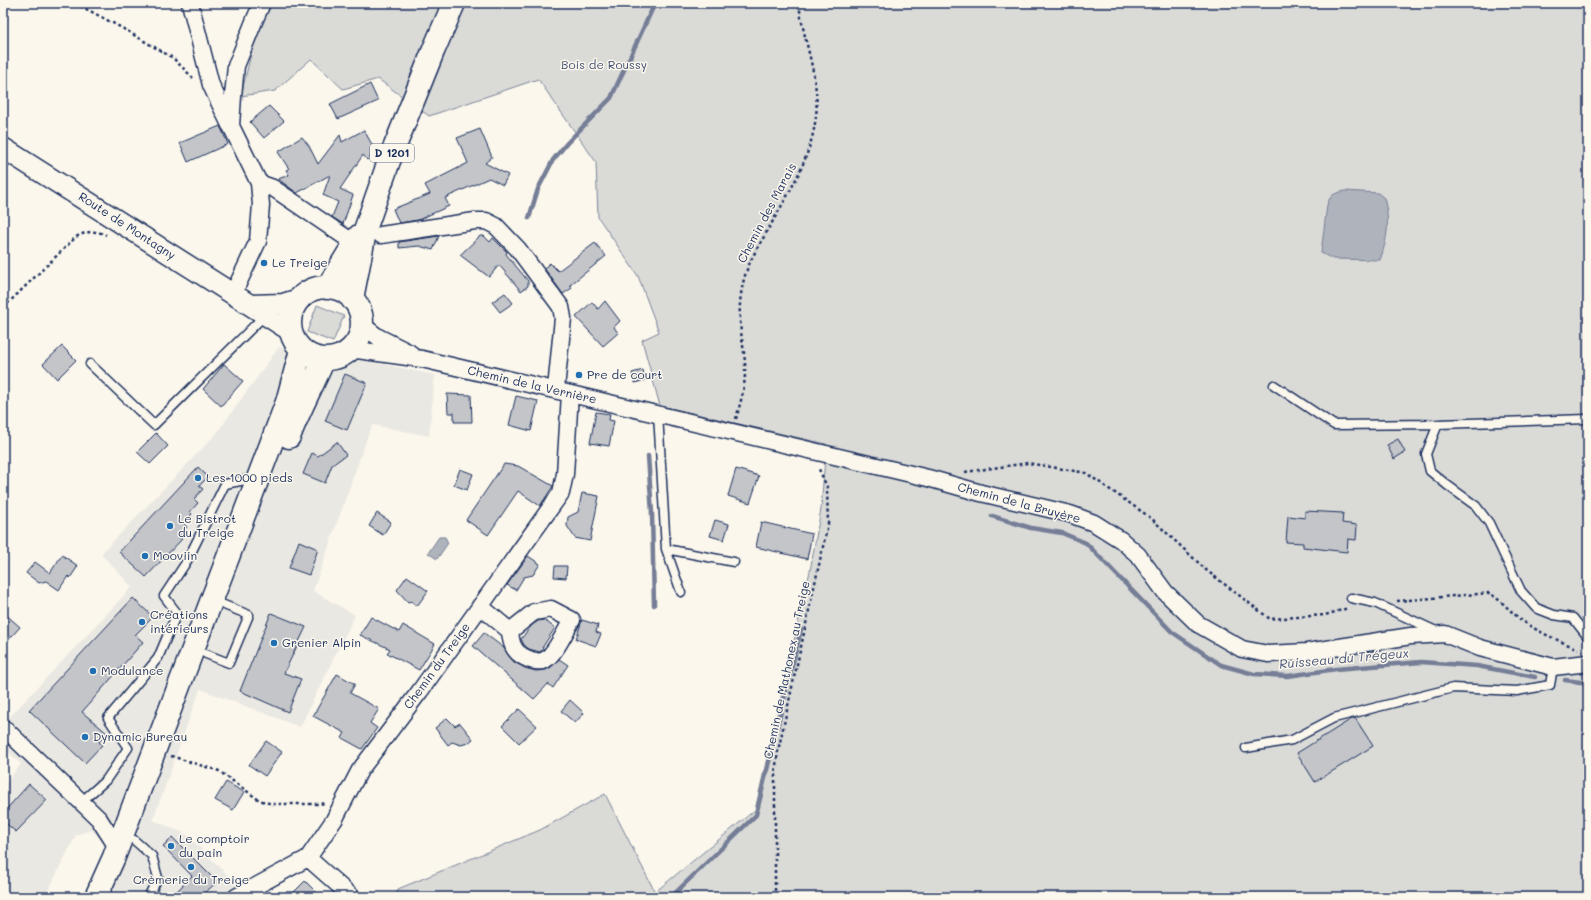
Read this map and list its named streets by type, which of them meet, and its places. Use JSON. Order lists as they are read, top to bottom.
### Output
{
  "streets": {
    "main road": ["D 1201"],
    "street": [
      "Route de Montagny",
      "Chemin de la Vernière",
      "Chemin de la Bruyère",
      "Chemin du Treige"
    ],
    "path": ["Chemin des Marais", "Chemin de Mathonex au Treige"]
  },
  "crossings": [
    ["D 1201", "Route de Montagny"],
    ["D 1201", "Chemin de la Vernière"],
    ["Chemin des Marais", "Chemin de la Bruyère"],
    ["Route de Montagny", "Chemin de la Vernière"],
    ["Chemin de la Vernière", "Chemin de la Bruyère"],
    ["Chemin de la Vernière", "Chemin du Treige"],
    ["Chemin de la Bruyère", "Chemin de Mathonex au Treige"]
  ],
  "water": ["Ruisseau du Trégeux"],
  "parks": ["Bois de Roussy"],
  "places": [
    "Le Treige",
    "Pre de court",
    "Les 1000 pieds",
    "Le Bistrot du Treige",
    "Mooviin",
    "Créations intérieurs",
    "Grenier Alpin",
    "Modulance",
    "Dynamic Bureau",
    "Le comptoir du pain",
    "Crèmerie du Treige"
  ]
}
